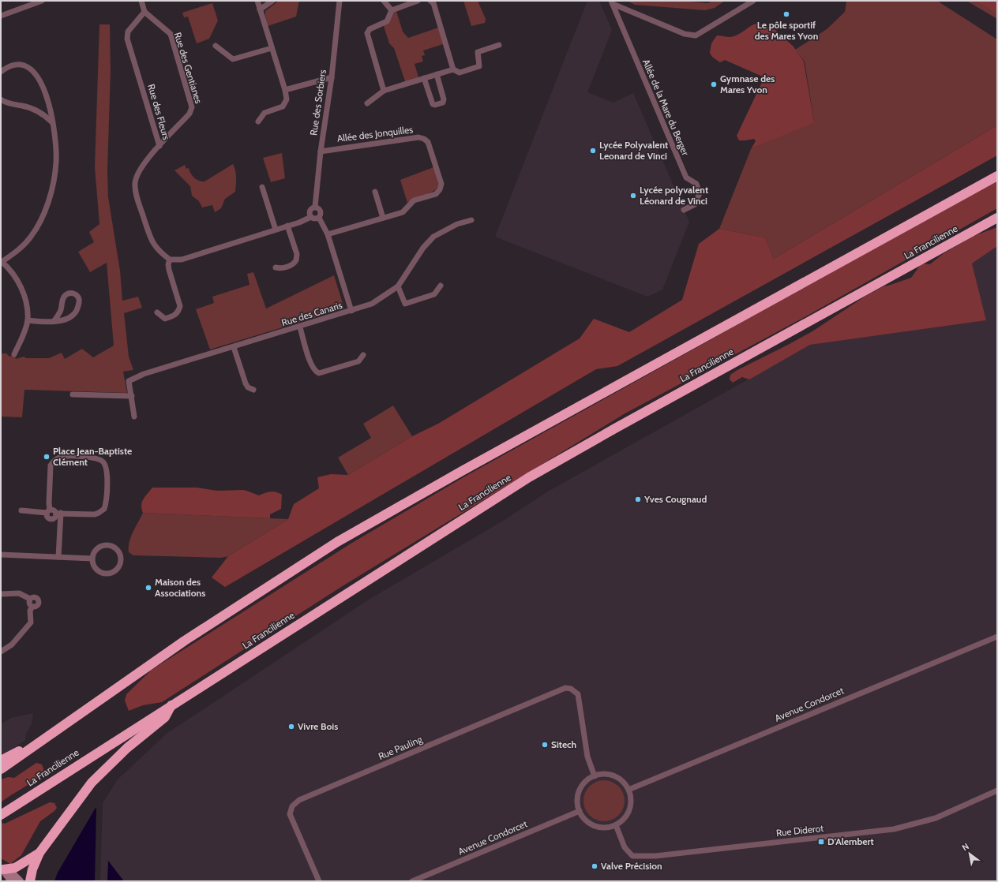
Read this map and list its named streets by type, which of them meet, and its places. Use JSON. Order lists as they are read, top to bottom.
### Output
{
  "streets": {
    "highway": ["La Francilienne"],
    "street": [
      "Rue des Gentianes",
      "Rue des Sorbiers",
      "Allée de la Mare du Berger",
      "Rue des Fleurs",
      "Allée des Jonquilles",
      "Rue des Canaris",
      "Avenue Condorcet",
      "Rue Pauling",
      "Rue Diderot"
    ]
  },
  "crossings": [
    ["Rue des Gentianes", "Rue des Fleurs"],
    ["Rue des Sorbiers", "Allée des Jonquilles"],
    ["Rue des Sorbiers", "Rue des Canaris"],
    ["Avenue Condorcet", "Rue Pauling"],
    ["Avenue Condorcet", "Rue Diderot"],
    ["Rue Pauling", "Rue Diderot"]
  ],
  "places": {
    "other": [
      "Le pôle sportif des Mares Yvon",
      "Gymnase des Mares Yvon",
      "Lycée Polyvalent Leonard de Vinci",
      "Lycée polyvalent Léonard de Vinci",
      "Place Jean-Baptiste Clément",
      "Yves Cougnaud",
      "Maison des Associations",
      "Vivre Bois",
      "Sitech",
      "Valve Précision"
    ],
    "transit": ["D'Alembert"]
  },
  "north": "top left"
}
